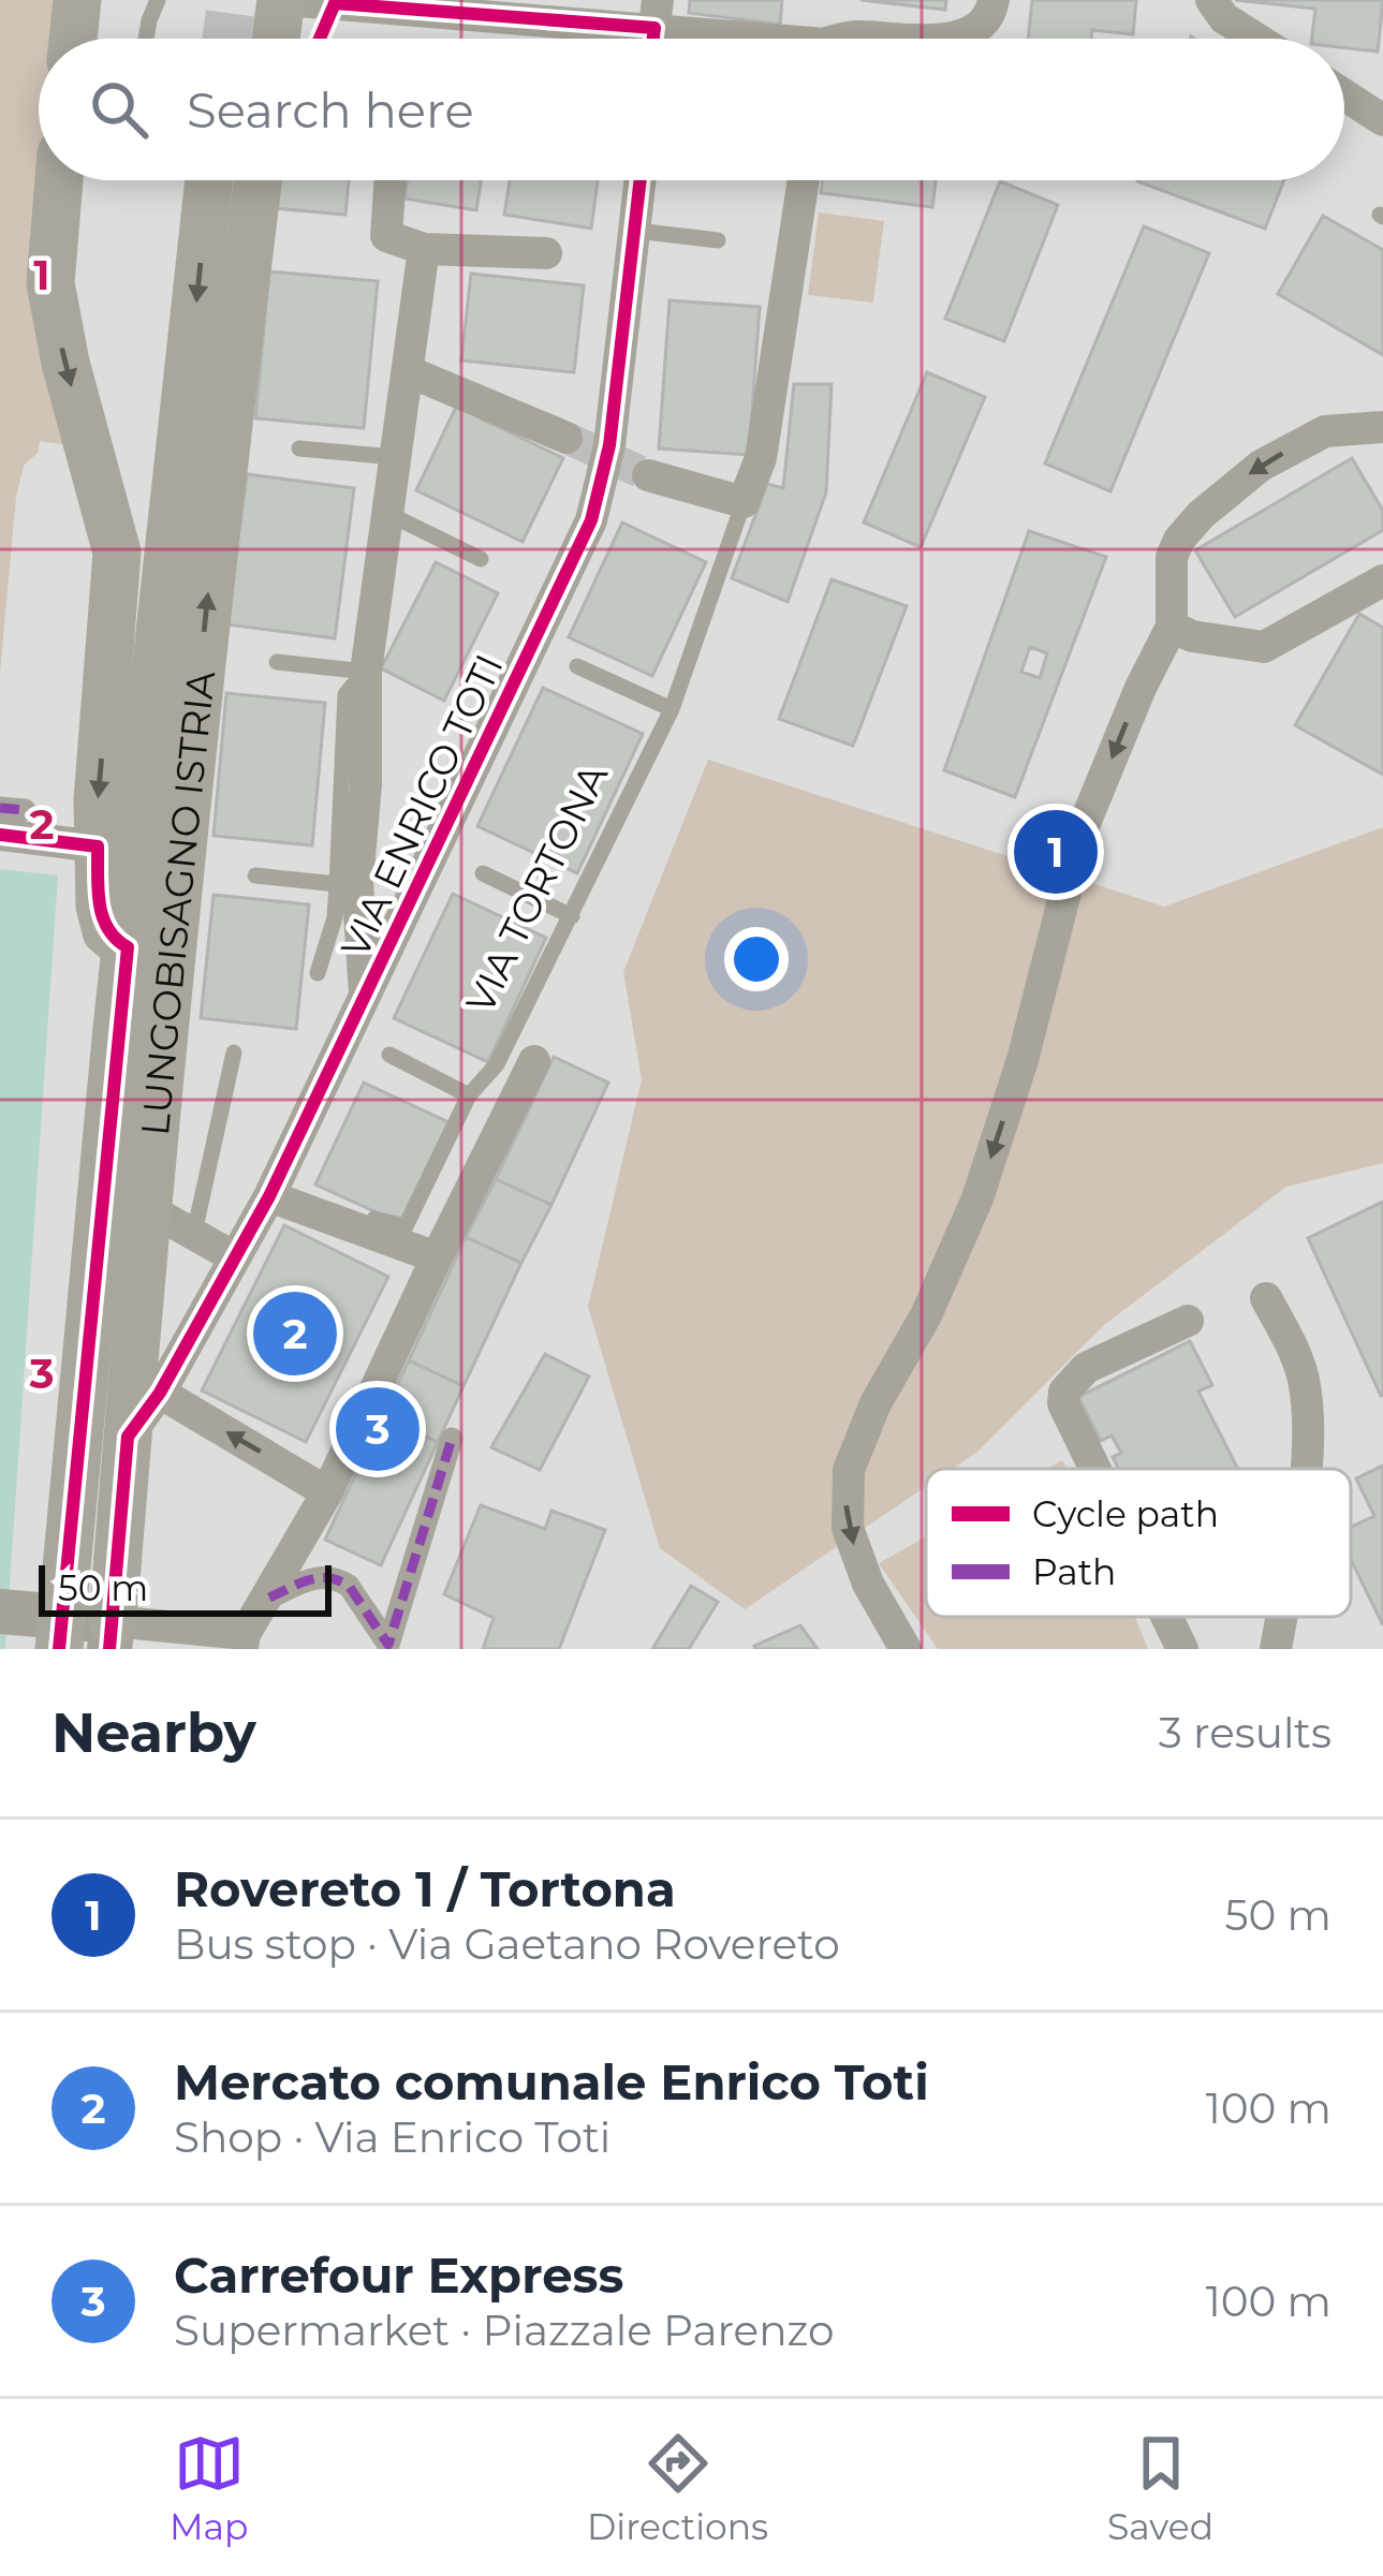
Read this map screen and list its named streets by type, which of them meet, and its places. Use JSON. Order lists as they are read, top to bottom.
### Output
{
  "streets": {
    "main road": ["LUNGOBISAGNO ISTRIA"],
    "street": ["VIA ENRICO TOTI", "VIA TORTONA"]
  },
  "crossings": [
    ["VIA ENRICO TOTI", "LUNGOBISAGNO ISTRIA"]
  ],
  "legend": ["Cycle path", "Path"],
  "scale_bar": "50 m",
  "page": {
    "search": "Search here",
    "pins": ["1", "2", "3"],
    "scale": "50 m",
    "heading": ["Nearby", "3 results"],
    "list": [
      {
        "mark": "1",
        "name": "Rovereto 1 / Tortona",
        "note": "Bus stop · Via Gaetano Rovereto",
        "value": "50 m"
      },
      {
        "mark": "2",
        "name": "Mercato comunale Enrico Toti",
        "note": "Shop · Via Enrico Toti",
        "value": "100 m"
      },
      {
        "mark": "3",
        "name": "Carrefour Express",
        "note": "Supermarket · Piazzale Parenzo",
        "value": "100 m"
      }
    ],
    "nav": ["Map", "Directions", "Saved"]
  },
  "grid": {
    "rows": ["1", "2", "3"]
  }
}
